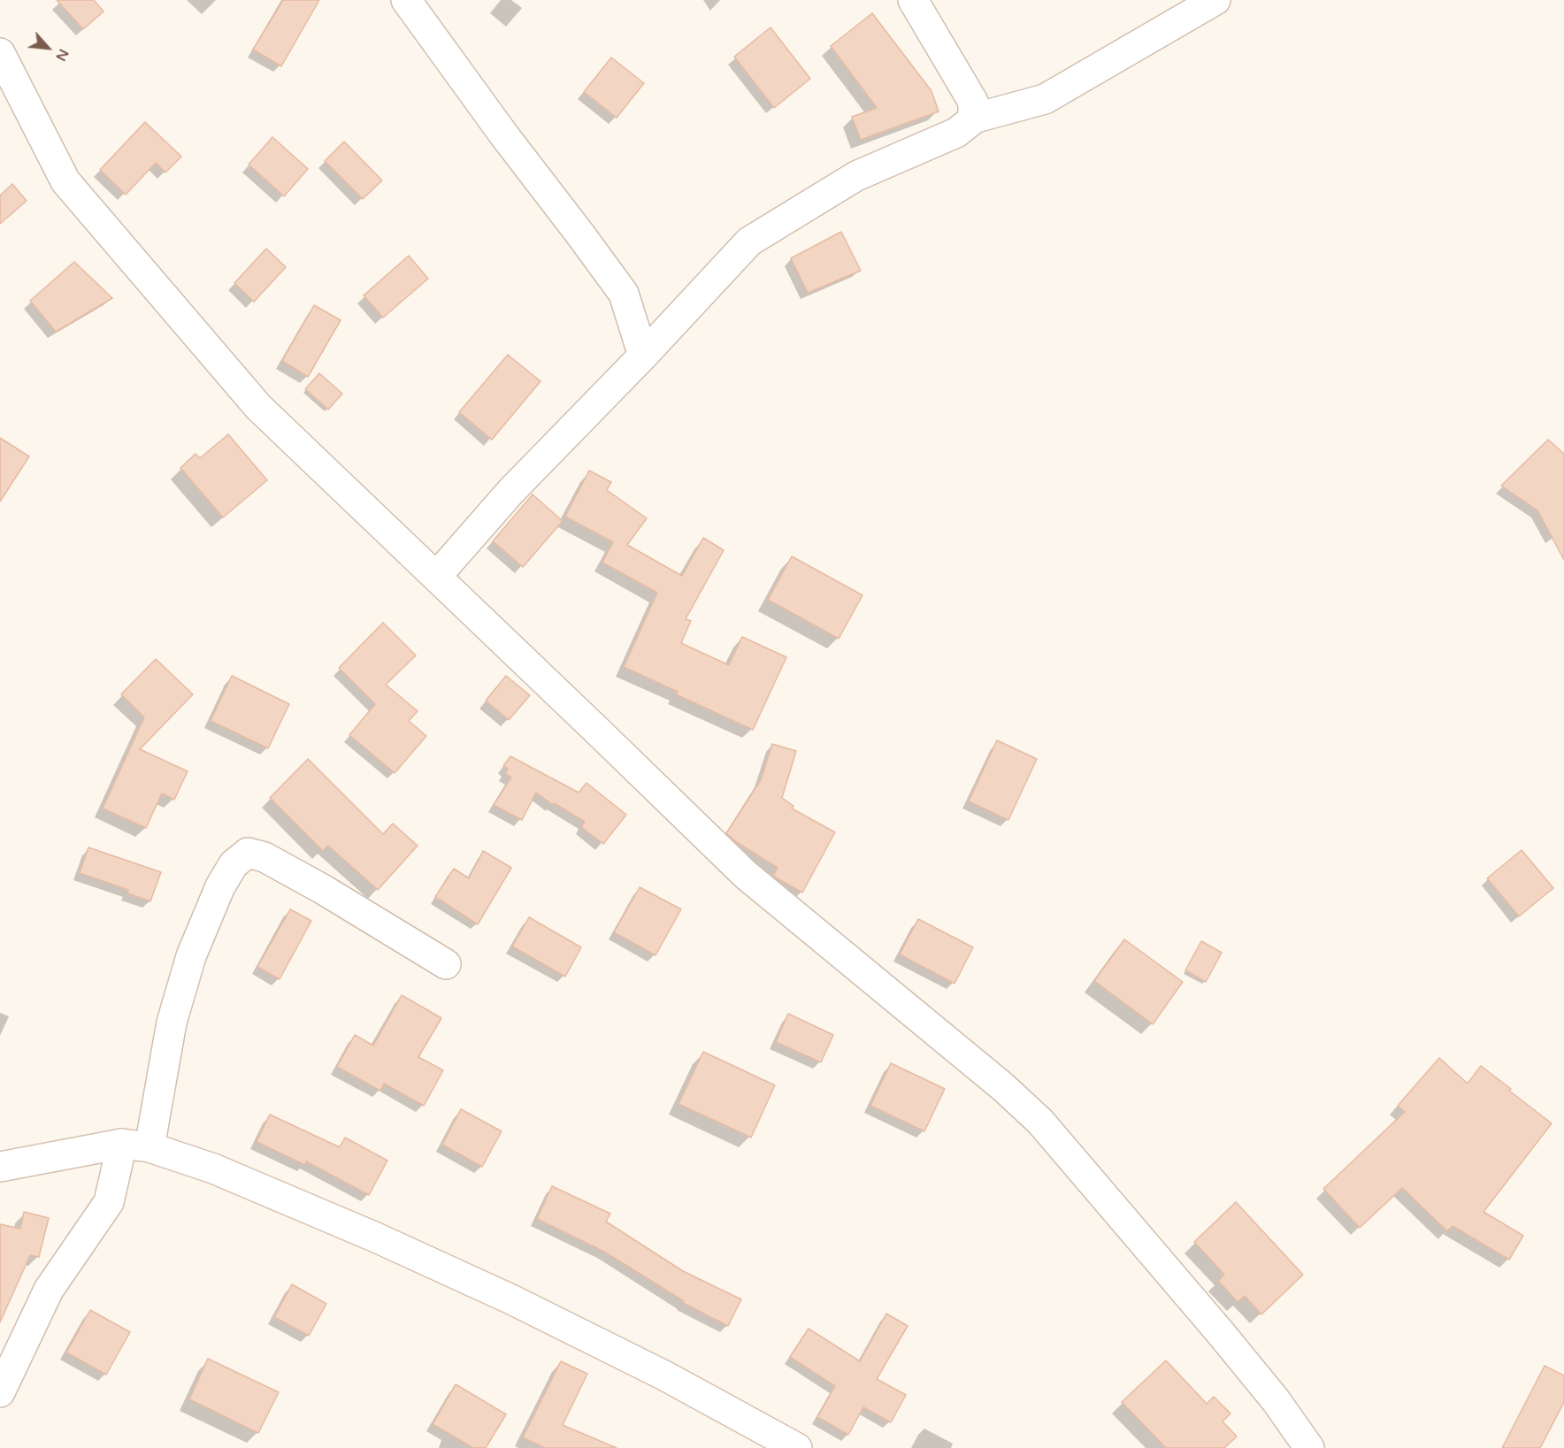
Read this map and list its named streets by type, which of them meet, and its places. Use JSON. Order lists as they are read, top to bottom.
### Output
{
  "north": "bottom right"
}
